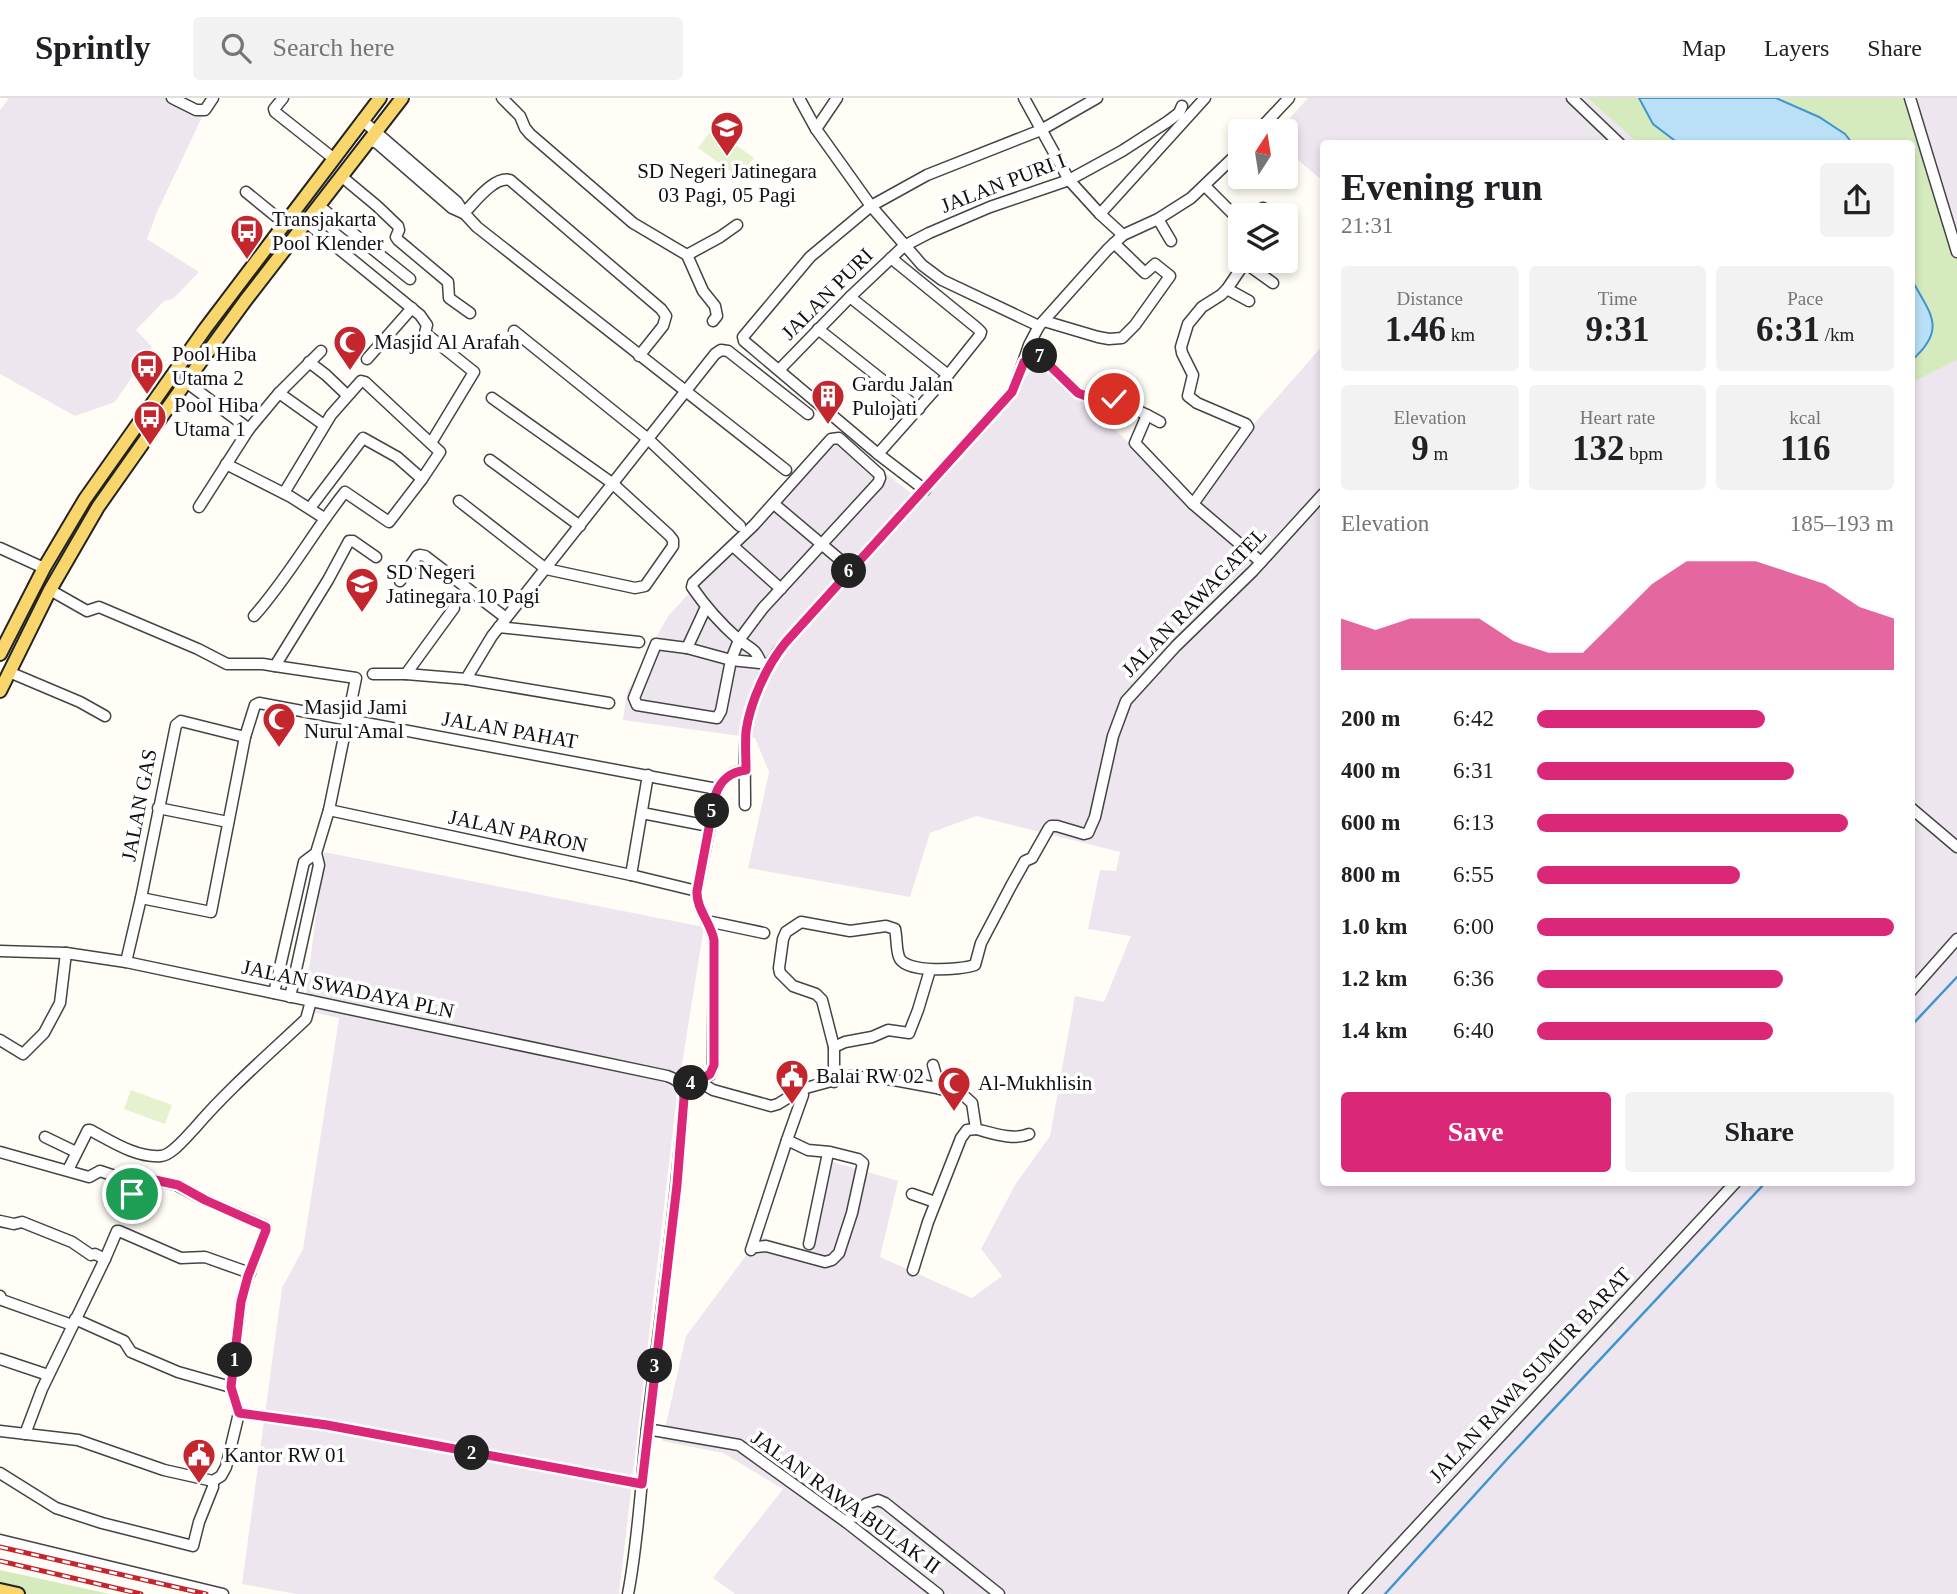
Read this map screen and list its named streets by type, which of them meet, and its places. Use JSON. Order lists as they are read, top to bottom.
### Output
{
  "streets": {
    "street": [
      "JALAN PURI I",
      "JALAN PURI",
      "JALAN RAWAGATEL",
      "JALAN PAHAT",
      "JALAN GAS",
      "JALAN PARON",
      "JALAN SWADAYA PLN",
      "JALAN RAWA SUMUR BARAT",
      "JALAN RAWA BULAK II"
    ]
  },
  "crossings": [
    ["JALAN PURI I", "JALAN PURI"],
    ["JALAN PAHAT", "JALAN GAS"],
    ["JALAN GAS", "JALAN SWADAYA PLN"]
  ],
  "places": {
    "school or university": ["SD Negeri Jatinegara 03 Pagi, 05 Pagi", "SD Negeri Jatinegara 10 Pagi"],
    "bus stop": ["Transjakarta Pool Klender", "Pool Hiba Utama 2", "Pool Hiba Utama 1"],
    "mosque": ["Masjid Al Arafah", "Masjid Jami Nurul Amal", "Al-Mukhlisin"],
    "building": ["Gardu Jalan Pulojati"],
    "public building": ["Balai RW 02", "Kantor RW 01"]
  },
  "north": "top",
  "page": {
    "header": "Sprintly",
    "search": "Search here",
    "nav": ["Map", "Layers", "Share"],
    "heading": ["Evening run", "21:31"],
    "stats": [
      ["Distance", "1.46 km"],
      ["Time", "9:31"],
      ["Pace", "6:31 /km"],
      ["Elevation", "9 m"],
      ["Heart rate", "132 bpm"],
      ["kcal", "116"]
    ],
    "pins": [
      "7",
      "6",
      "5",
      "4",
      "1",
      "3",
      "2"
    ],
    "chart": ["Elevation", "185–193 m"],
    "list": [
      {
        "name": "200 m",
        "note": "6:42"
      },
      {
        "name": "400 m",
        "note": "6:31"
      },
      {
        "name": "600 m",
        "note": "6:13"
      },
      {
        "name": "800 m",
        "note": "6:55"
      },
      {
        "name": "1.0 km",
        "note": "6:00"
      },
      {
        "name": "1.2 km",
        "note": "6:36"
      },
      {
        "name": "1.4 km",
        "note": "6:40"
      }
    ],
    "buttons": ["Save", "Share"]
  }
}
